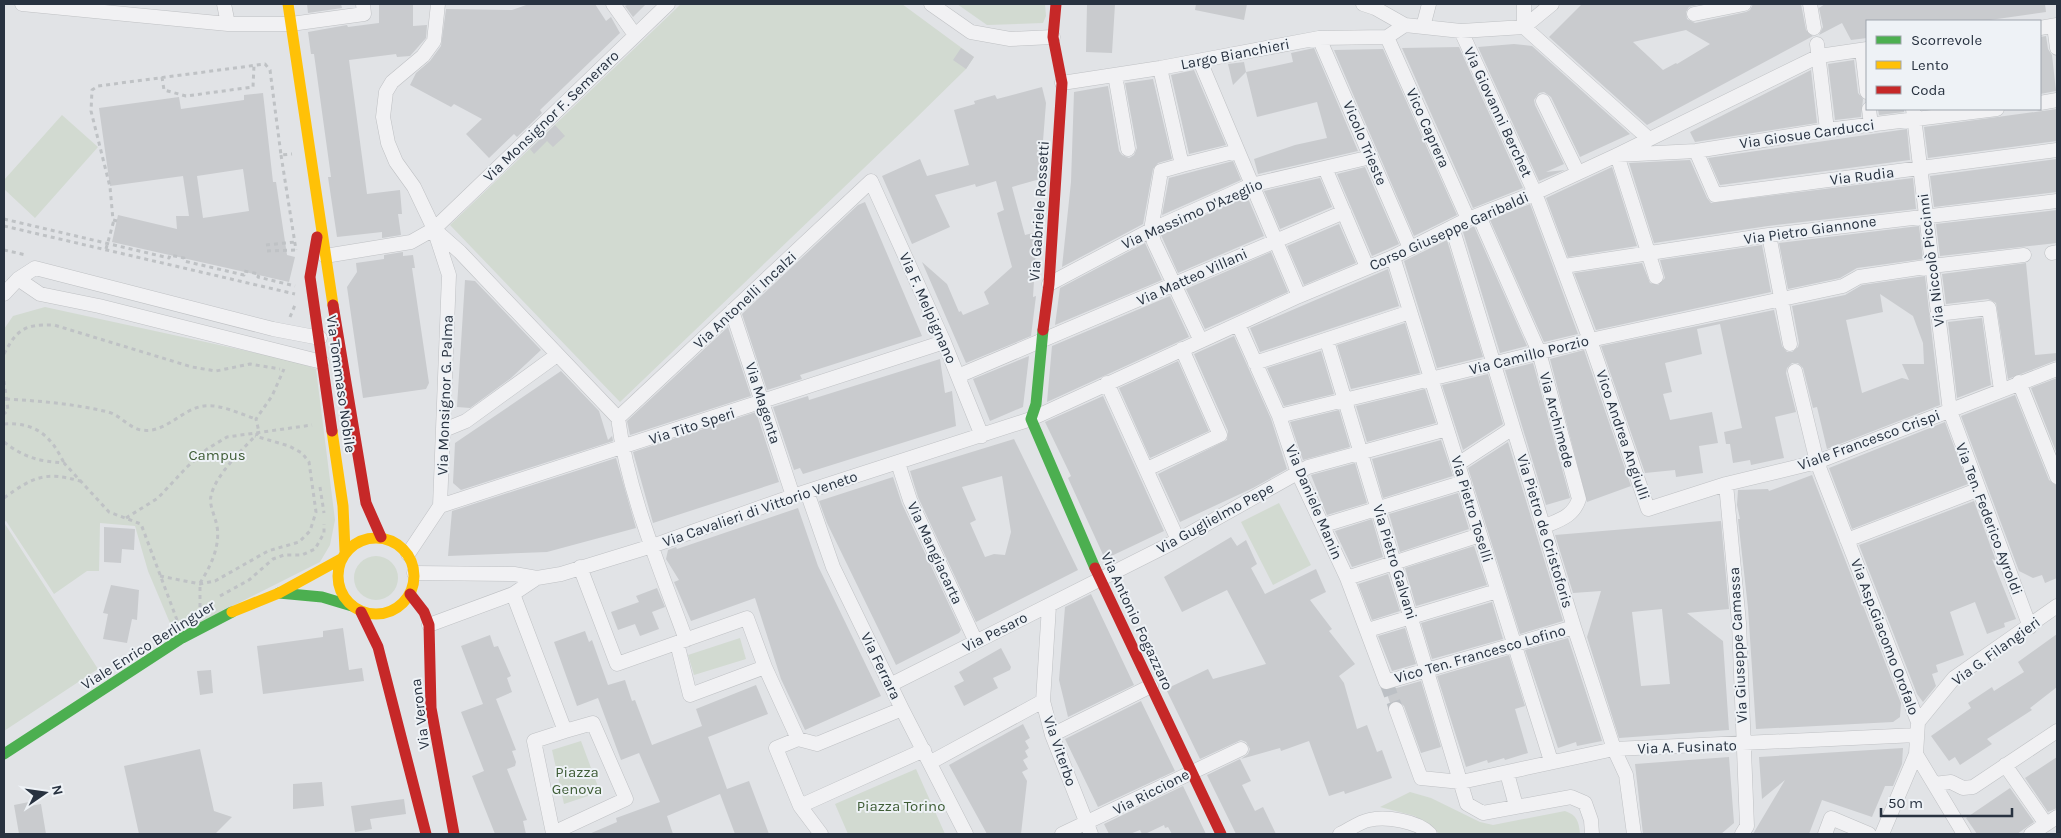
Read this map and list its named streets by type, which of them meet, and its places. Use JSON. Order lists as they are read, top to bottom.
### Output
{
  "streets": {
    "street": [
      "Largo Bianchieri",
      "Via Giovanni Berchet",
      "Via Monsignor F. Semeraro",
      "Vico Caprera",
      "Via Giosue Carducci",
      "Vicolo Trieste",
      "Via Rudia",
      "Via Gabriele Rossetti",
      "Via Massimo D'Azeglio",
      "Via Pietro Giannone",
      "Corso Giuseppe Garibaldi",
      "Via Niccolò Piccinni",
      "Via Matteo Villani",
      "Via Antonelli Incalzi",
      "Via F. Melpignano",
      "Via Camillo Porzio",
      "Via Tommaso Nobile",
      "Via Monsignor G. Palma",
      "Via Magenta",
      "Via Archimede",
      "Via Tito Speri",
      "Vico Andrea Angiulli",
      "Viale Francesco Crispi",
      "Via Daniele Manin",
      "Via Cavalieri di Vittorio Veneto",
      "Via Pietro Toselli",
      "Via Guglielmo Pepe",
      "Via Ten. Federico Ayroldi",
      "Via Pietro de Cristoforis",
      "Via Mangiacarta",
      "Via Pietro Galvani",
      "Via Antonio Fogazzaro",
      "Via Pesaro",
      "Via Asp.Giacomo Orofalo",
      "Viale Enrico Berlinguer",
      "Via Giuseppe Camassa",
      "Via G. Filangieri",
      "Vico Ten. Francesco Lofino",
      "Via Ferrara",
      "Via Verona",
      "Via A. Fusinato",
      "Via Viterbo",
      "Via Riccione"
    ]
  },
  "crossings": [
    ["Largo Bianchieri", "Vico Caprera"],
    ["Largo Bianchieri", "Vicolo Trieste"],
    ["Largo Bianchieri", "Via Gabriele Rossetti"],
    ["Via Giovanni Berchet", "Corso Giuseppe Garibaldi"],
    ["Via Giovanni Berchet", "Vico Andrea Angiulli"],
    ["Via Monsignor F. Semeraro", "Via Tommaso Nobile"],
    ["Via Monsignor F. Semeraro", "Via Monsignor G. Palma"],
    ["Vico Caprera", "Corso Giuseppe Garibaldi"],
    ["Vico Caprera", "Via Archimede"],
    ["Via Giosue Carducci", "Via Rudia"],
    ["Via Giosue Carducci", "Corso Giuseppe Garibaldi"],
    ["Via Giosue Carducci", "Via Niccolò Piccinni"],
    ["Vicolo Trieste", "Via Massimo D'Azeglio"],
    ["Vicolo Trieste", "Corso Giuseppe Garibaldi"],
    ["Via Rudia", "Via Niccolò Piccinni"],
    ["Via Gabriele Rossetti", "Via Massimo D'Azeglio"],
    ["Via Gabriele Rossetti", "Corso Giuseppe Garibaldi"],
    ["Via Gabriele Rossetti", "Via Matteo Villani"],
    ["Via Gabriele Rossetti", "Via Antonio Fogazzaro"],
    ["Via Pietro Giannone", "Via Niccolò Piccinni"],
    ["Via Pietro Giannone", "Vico Andrea Angiulli"],
    ["Corso Giuseppe Garibaldi", "Via F. Melpignano"],
    ["Corso Giuseppe Garibaldi", "Via Archimede"],
    ["Corso Giuseppe Garibaldi", "Vico Andrea Angiulli"],
    ["Corso Giuseppe Garibaldi", "Via Daniele Manin"],
    ["Corso Giuseppe Garibaldi", "Via Cavalieri di Vittorio Veneto"],
    ["Corso Giuseppe Garibaldi", "Via Pietro Toselli"],
    ["Corso Giuseppe Garibaldi", "Via Pietro de Cristoforis"],
    ["Corso Giuseppe Garibaldi", "Via Antonio Fogazzaro"],
    ["Via Niccolò Piccinni", "Via Camillo Porzio"],
    ["Via Niccolò Piccinni", "Viale Francesco Crispi"],
    ["Via Niccolò Piccinni", "Via Ten. Federico Ayroldi"],
    ["Via Matteo Villani", "Via F. Melpignano"],
    ["Via Antonelli Incalzi", "Via F. Melpignano"],
    ["Via Antonelli Incalzi", "Via Monsignor G. Palma"],
    ["Via Antonelli Incalzi", "Via Magenta"],
    ["Via F. Melpignano", "Via Tito Speri"],
    ["Via F. Melpignano", "Via Cavalieri di Vittorio Veneto"],
    ["Via Camillo Porzio", "Via Archimede"],
    ["Via Camillo Porzio", "Vico Andrea Angiulli"],
    ["Via Camillo Porzio", "Via Daniele Manin"],
    ["Via Camillo Porzio", "Via Pietro Toselli"],
    ["Via Camillo Porzio", "Via Pietro de Cristoforis"],
    ["Via Camillo Porzio", "Via Pietro Galvani"],
    ["Via Tommaso Nobile", "Via Cavalieri di Vittorio Veneto"],
    ["Via Tommaso Nobile", "Viale Enrico Berlinguer"],
    ["Via Tommaso Nobile", "Via Verona"],
    ["Via Monsignor G. Palma", "Via Tito Speri"],
    ["Via Magenta", "Via Tito Speri"],
    ["Via Magenta", "Via Cavalieri di Vittorio Veneto"],
    ["Via Magenta", "Via Ferrara"],
    ["Via Archimede", "Via Pietro de Cristoforis"],
    ["Vico Andrea Angiulli", "Viale Francesco Crispi"],
    ["Viale Francesco Crispi", "Via Ten. Federico Ayroldi"],
    ["Viale Francesco Crispi", "Via Asp.Giacomo Orofalo"],
    ["Viale Francesco Crispi", "Via Giuseppe Camassa"],
    ["Via Daniele Manin", "Via Guglielmo Pepe"],
    ["Via Daniele Manin", "Vico Ten. Francesco Lofino"],
    ["Via Cavalieri di Vittorio Veneto", "Via Mangiacarta"],
    ["Via Cavalieri di Vittorio Veneto", "Viale Enrico Berlinguer"],
    ["Via Cavalieri di Vittorio Veneto", "Via Ferrara"],
    ["Via Cavalieri di Vittorio Veneto", "Via Verona"],
    ["Via Pietro Toselli", "Via Guglielmo Pepe"],
    ["Via Pietro Toselli", "Vico Ten. Francesco Lofino"],
    ["Via Pietro Toselli", "Via A. Fusinato"],
    ["Via Guglielmo Pepe", "Via Pietro Galvani"],
    ["Via Guglielmo Pepe", "Via Antonio Fogazzaro"],
    ["Via Guglielmo Pepe", "Via Pesaro"],
    ["Via Ten. Federico Ayroldi", "Via G. Filangieri"],
    ["Via Pietro de Cristoforis", "Vico Ten. Francesco Lofino"],
    ["Via Pietro de Cristoforis", "Via A. Fusinato"],
    ["Via Mangiacarta", "Via Pesaro"],
    ["Via Pietro Galvani", "Vico Ten. Francesco Lofino"],
    ["Via Pietro Galvani", "Via A. Fusinato"],
    ["Via Antonio Fogazzaro", "Via Pesaro"],
    ["Via Antonio Fogazzaro", "Via Riccione"],
    ["Via Pesaro", "Via Ferrara"],
    ["Via Pesaro", "Via Viterbo"],
    ["Via Asp.Giacomo Orofalo", "Via G. Filangieri"],
    ["Via Asp.Giacomo Orofalo", "Via A. Fusinato"],
    ["Viale Enrico Berlinguer", "Via Verona"],
    ["Via Giuseppe Camassa", "Via A. Fusinato"],
    ["Via G. Filangieri", "Via A. Fusinato"],
    ["Via Viterbo", "Via Riccione"]
  ],
  "parks": ["Campus", "Piazza Genova", "Piazza Torino"],
  "legend": ["Scorrevole", "Lento", "Coda"],
  "scale_bar": "50 m",
  "north": "right"
}
